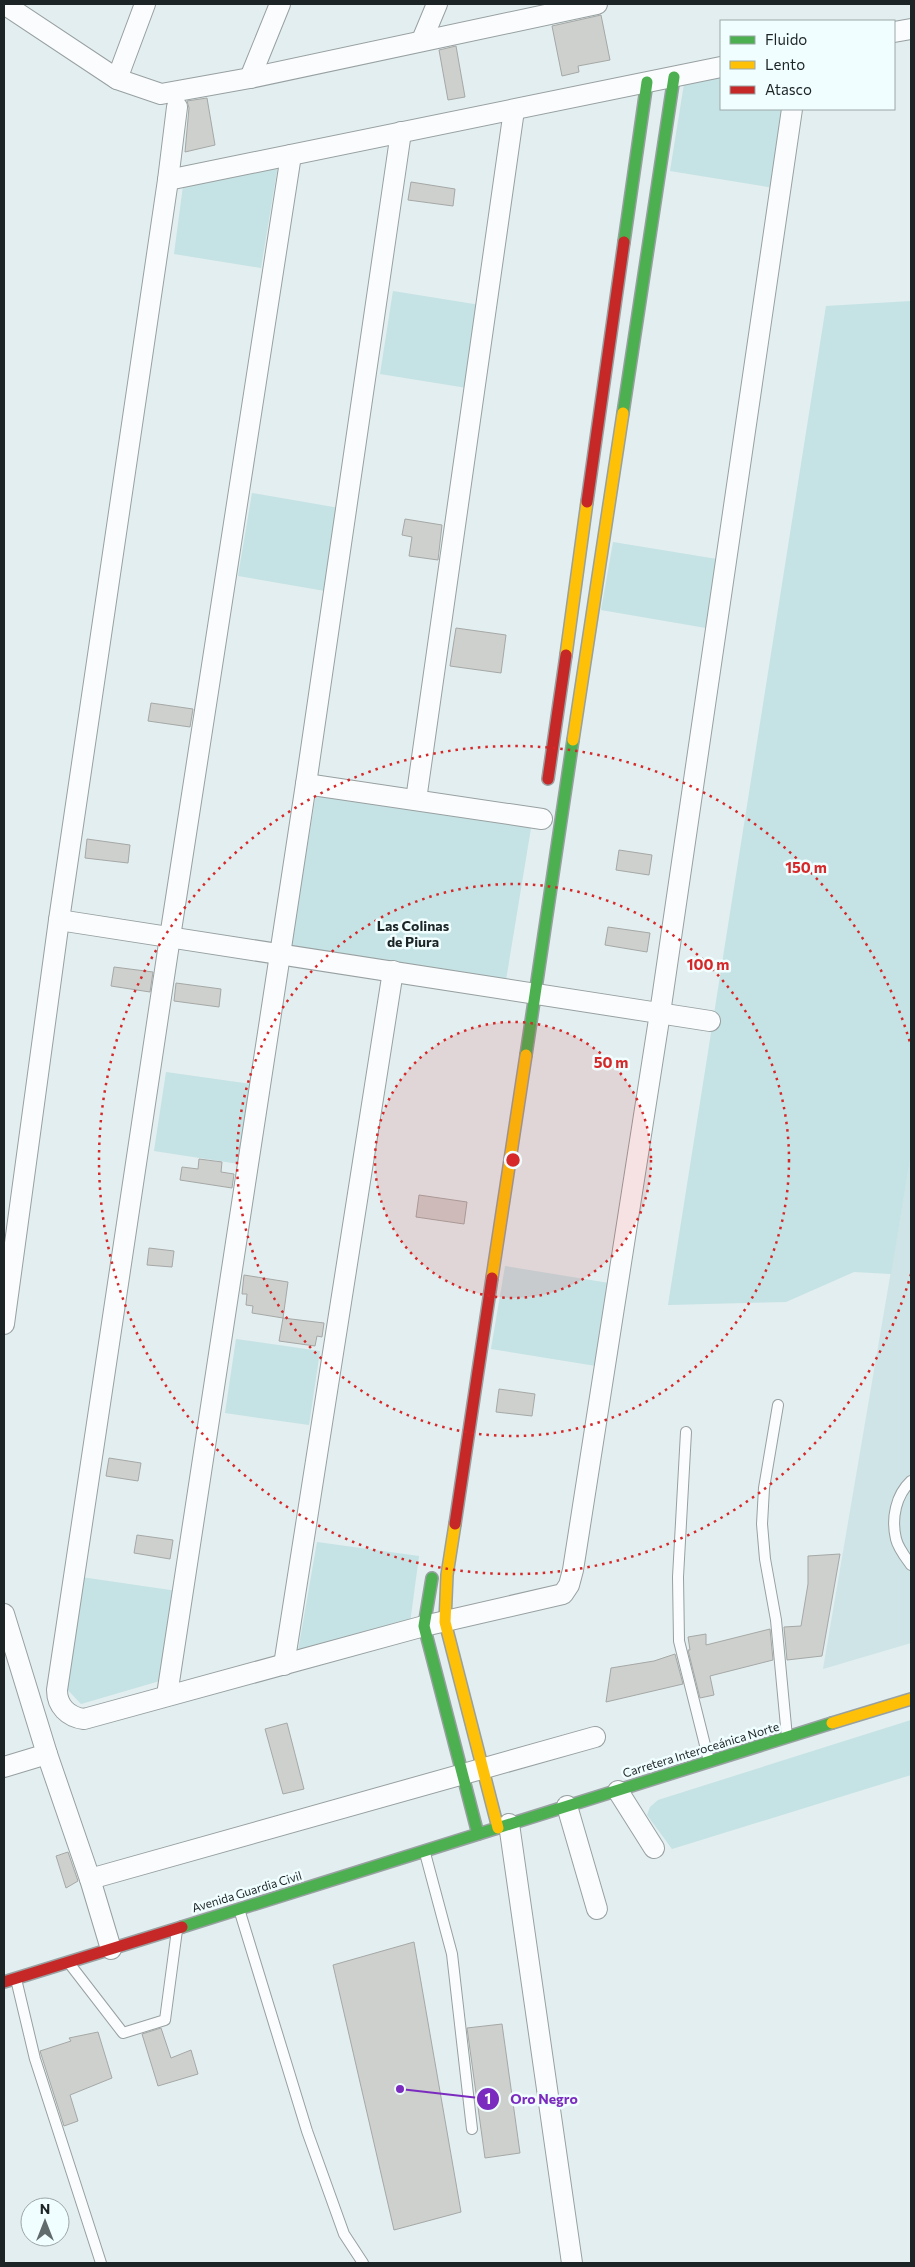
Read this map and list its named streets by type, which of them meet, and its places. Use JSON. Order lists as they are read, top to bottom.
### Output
{
  "streets": {
    "main road": ["Carretera Interoceánica Norte", "Avenida Guardia Civil"]
  },
  "crossings": [
    ["Carretera Interoceánica Norte", "Avenida Guardia Civil"]
  ],
  "districts": ["Las Colinas de Piura"],
  "places": ["Oro Negro"],
  "legend": ["Fluido", "Lento", "Atasco"],
  "north": "top",
  "rings": ["150 m", "100 m", "50 m"]
}
